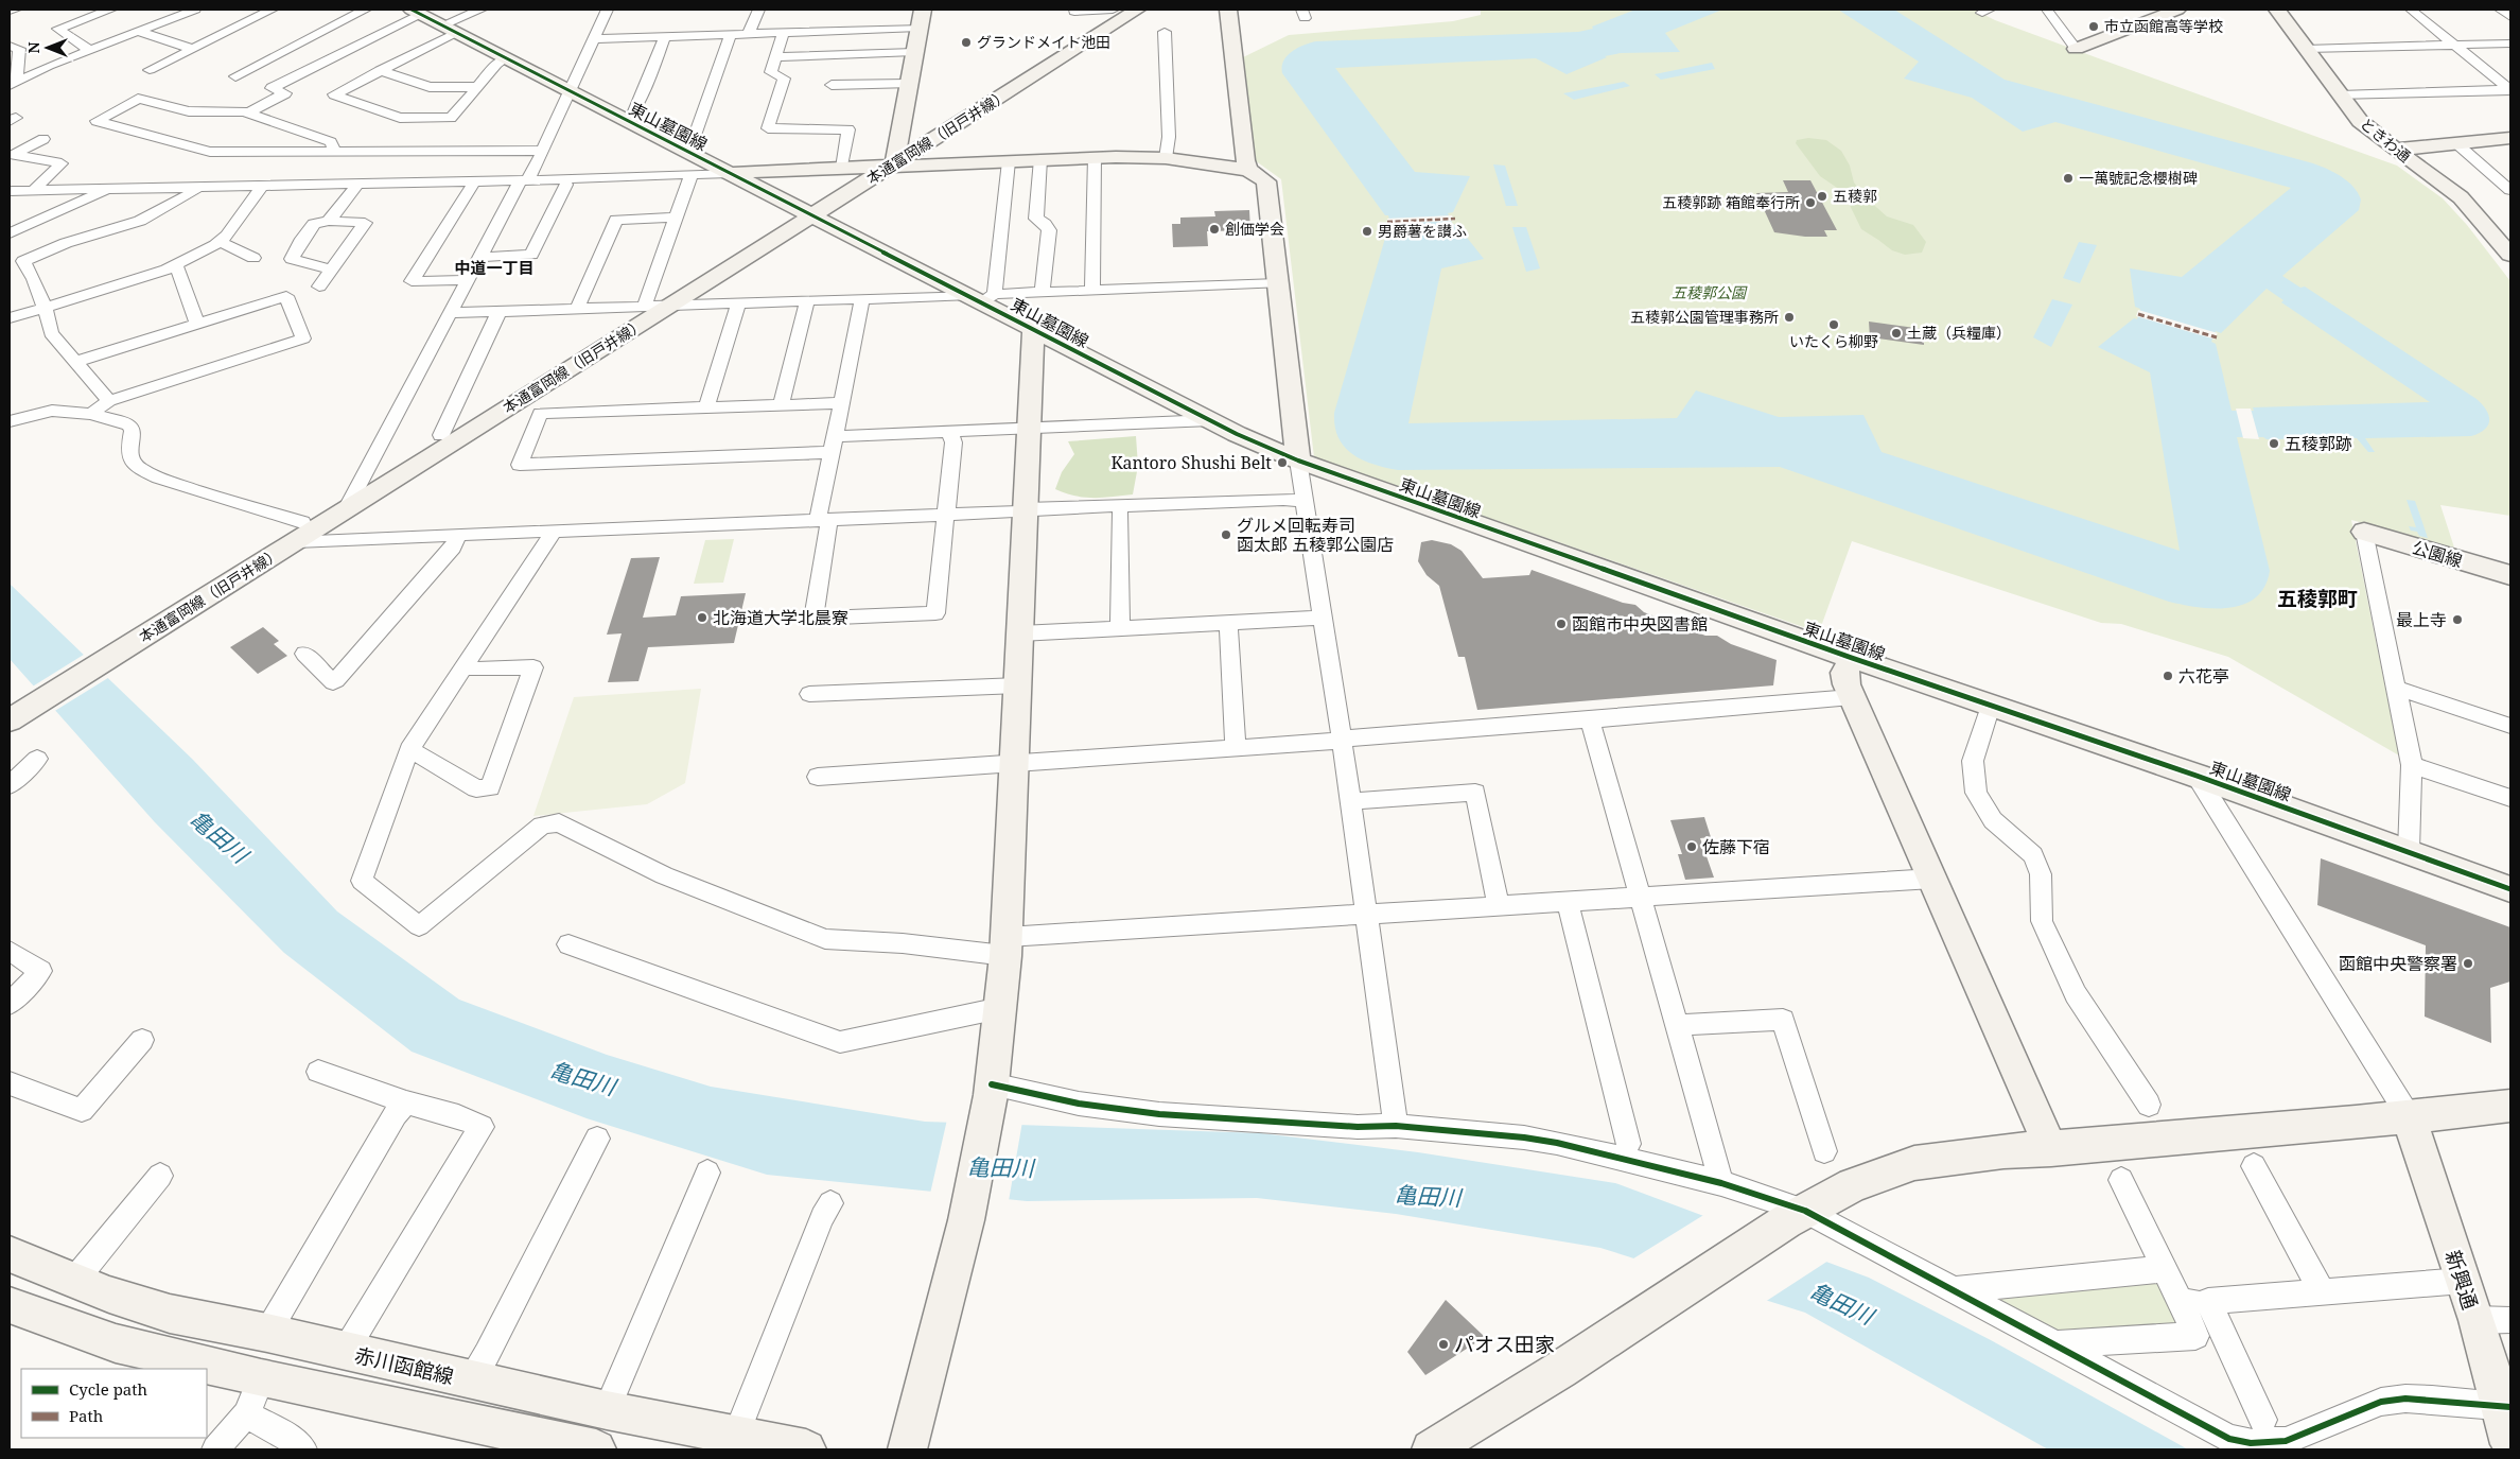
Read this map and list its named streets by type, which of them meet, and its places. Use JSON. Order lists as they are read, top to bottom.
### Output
{
  "streets": {
    "main road": ["公園線"],
    "street": [
      "東山墓園線",
      "本通富岡線（旧戸井線）",
      "ときわ通",
      "新興通",
      "赤川函館線"
    ]
  },
  "crossings": [
    ["東山墓園線", "本通富岡線（旧戸井線）"]
  ],
  "districts": ["中道一丁目", "五稜郭町"],
  "water": ["亀田川"],
  "parks": ["五稜郭公園"],
  "places": [
    "市立函館高等学校",
    "グランドメイト池田",
    "一萬號記念櫻樹碑",
    "五稜郭",
    "五稜郭跡 箱館奉行所",
    "創価学会",
    "男爵薯を讃ふ",
    "五稜郭公園管理事務所",
    "いたくら柳野",
    "土蔵（兵糧庫）",
    "五稜郭跡",
    "Kantoro Shushi Belt",
    "グルメ回転寿司 函太郎 五稜郭公園店",
    "北海道大学北晨寮",
    "最上寺",
    "函館市中央図書館",
    "六花亭",
    "佐藤下宿",
    "函館中央警察署",
    "パオス田家"
  ],
  "legend": ["Cycle path", "Path"],
  "north": "left"
}
